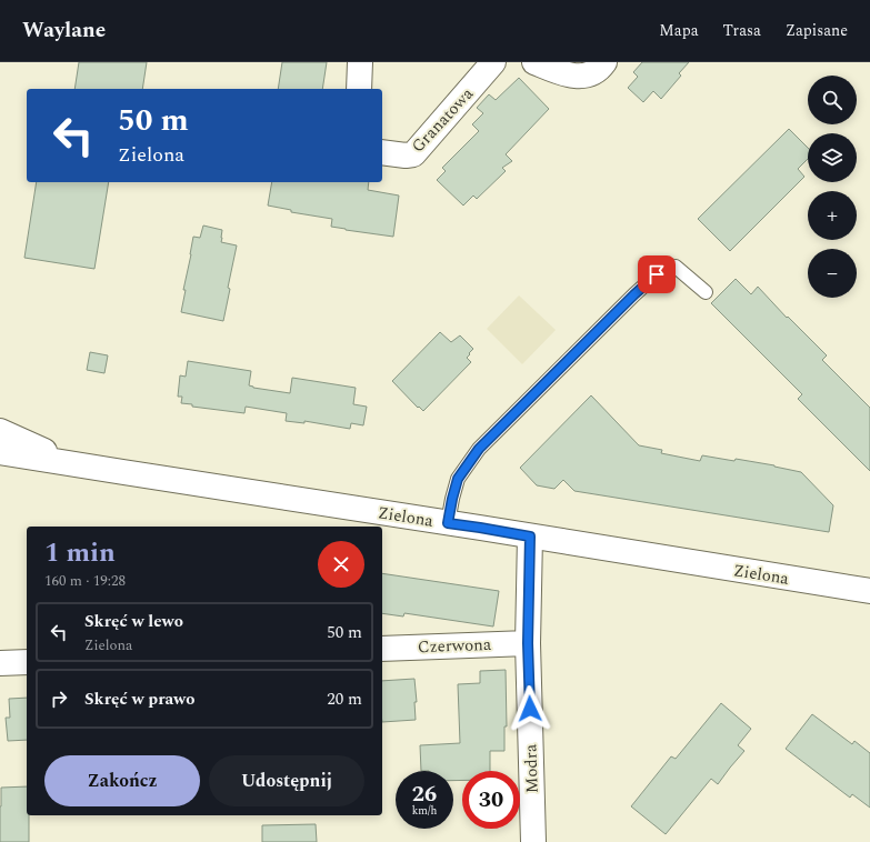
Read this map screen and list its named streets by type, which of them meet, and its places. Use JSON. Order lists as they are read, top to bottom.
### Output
{
  "streets": {
    "street": [
      "Granatowa",
      "Zielona",
      "Czerwona",
      "Modra"
    ]
  },
  "crossings": [
    ["Zielona", "Modra"],
    ["Czerwona", "Modra"]
  ],
  "page": {
    "header": "Waylane",
    "nav": ["Mapa", "Trasa", "Zapisane"],
    "map_buttons": ["+", "−"],
    "turn": ["50 m", "Zielona"],
    "heading": ["1 min", "160 m · 19:28"],
    "list": [
      {
        "name": "Skręć w lewo",
        "note": "Zielona",
        "value": "50 m"
      },
      {
        "name": "Skręć w prawo",
        "value": "20 m"
      }
    ],
    "buttons": ["Zakończ", "Udostępnij"],
    "speed": "26 km/h",
    "limit": "30"
  }
}
